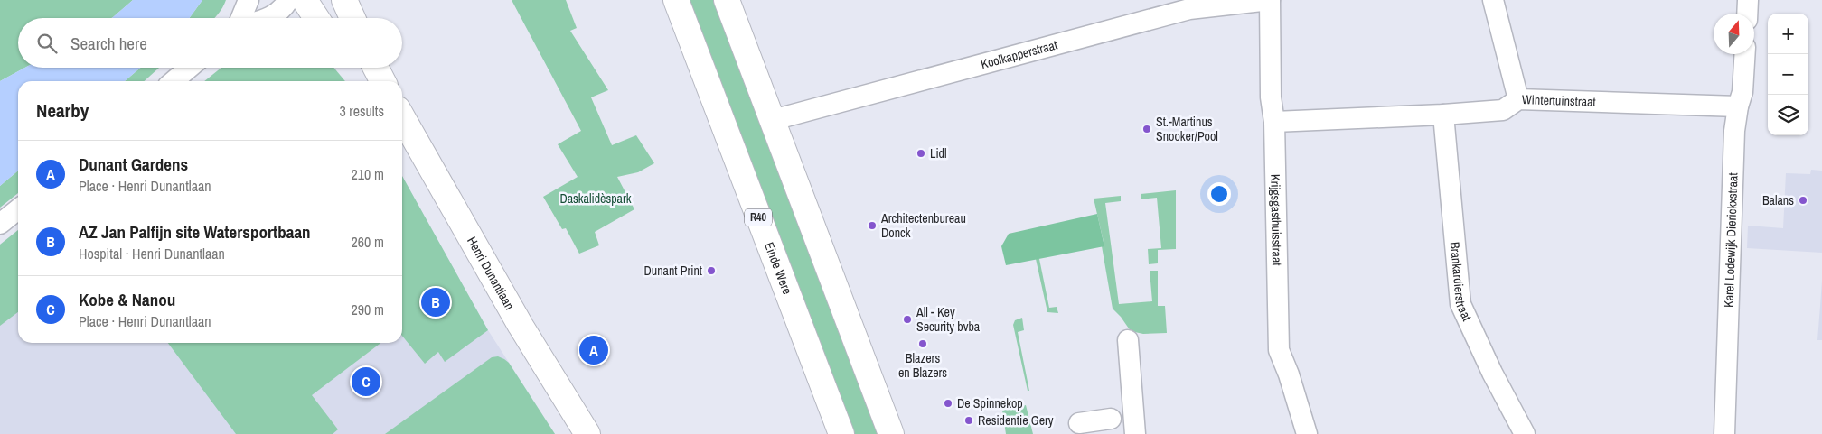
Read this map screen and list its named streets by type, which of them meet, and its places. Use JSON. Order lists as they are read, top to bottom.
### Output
{
  "streets": {
    "main road": ["R40", "Einde Were", "Henri Dunantlaan"],
    "street": [
      "Koolkapperstraat",
      "Wintertuinstraat",
      "Krijgsgasthuisstraat",
      "Karel Lodewijk Dierickxstraat",
      "Brankardierstraat"
    ]
  },
  "crossings": [
    ["Koolkapperstraat", "Krijgsgasthuisstraat"],
    ["Wintertuinstraat", "Krijgsgasthuisstraat"],
    ["Wintertuinstraat", "Karel Lodewijk Dierickxstraat"],
    ["Wintertuinstraat", "Brankardierstraat"]
  ],
  "parks": ["Daskalidèspark"],
  "places": [
    "St.-Martinus Snooker/Pool",
    "Lidl",
    "Balans",
    "Architectenbureau Donck",
    "Dunant Print",
    "All - Key Security bvba",
    "Blazers en Blazers",
    "De Spinnekop",
    "Residentie Gery"
  ],
  "north": "top",
  "page": {
    "map_buttons": ["+", "−"],
    "search": "Search here",
    "heading": ["Nearby", "3 results"],
    "list": [
      {
        "mark": "A",
        "name": "Dunant Gardens",
        "note": "Place · Henri Dunantlaan",
        "value": "210 m"
      },
      {
        "mark": "B",
        "name": "AZ Jan Palfijn site Watersportbaan",
        "note": "Hospital · Henri Dunantlaan",
        "value": "260 m"
      },
      {
        "mark": "C",
        "name": "Kobe & Nanou",
        "note": "Place · Henri Dunantlaan",
        "value": "290 m"
      }
    ],
    "pins": ["B", "A", "C"]
  }
}
